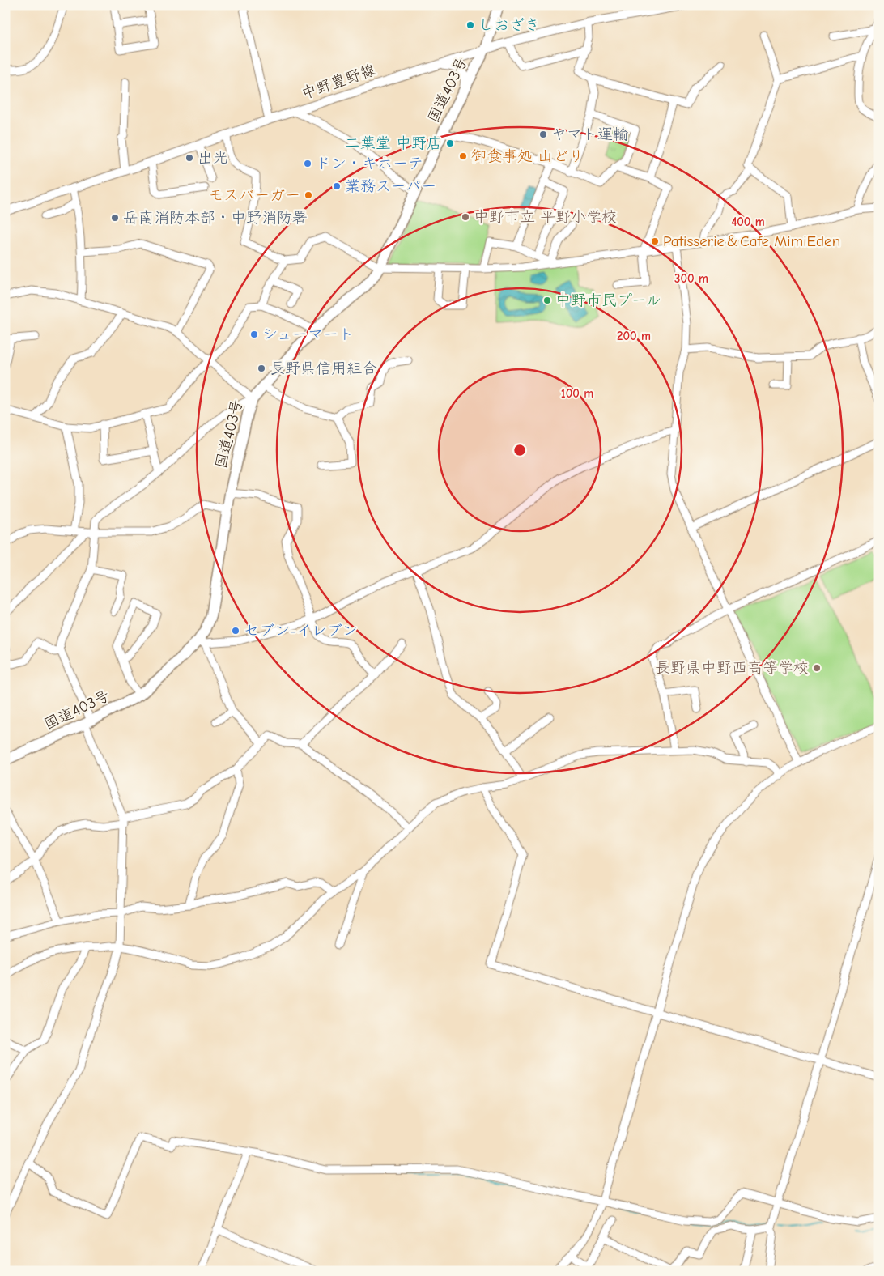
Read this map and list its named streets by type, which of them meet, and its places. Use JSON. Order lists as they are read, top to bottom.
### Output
{
  "streets": {
    "highway": ["国道403号"],
    "main road": ["中野豊野線"]
  },
  "crossings": [
    ["中野豊野線", "国道403号"]
  ],
  "places": [
    "しおざき",
    "ヤマト運輸",
    "二葉堂 中野店",
    "御食事処 山どり",
    "出光",
    "ドン・キホーテ",
    "業務スーパー",
    "モスバーガー",
    "中野市立 平野小学校",
    "岳南消防本部・中野消防署",
    "Patisserie＆Cafe MimiEden",
    "中野市民プール",
    "シューマート",
    "長野県信用組合",
    "セブン-イレブン",
    "長野県中野西高等学校"
  ],
  "rings": [
    "400 m",
    "300 m",
    "200 m",
    "100 m"
  ]
}
